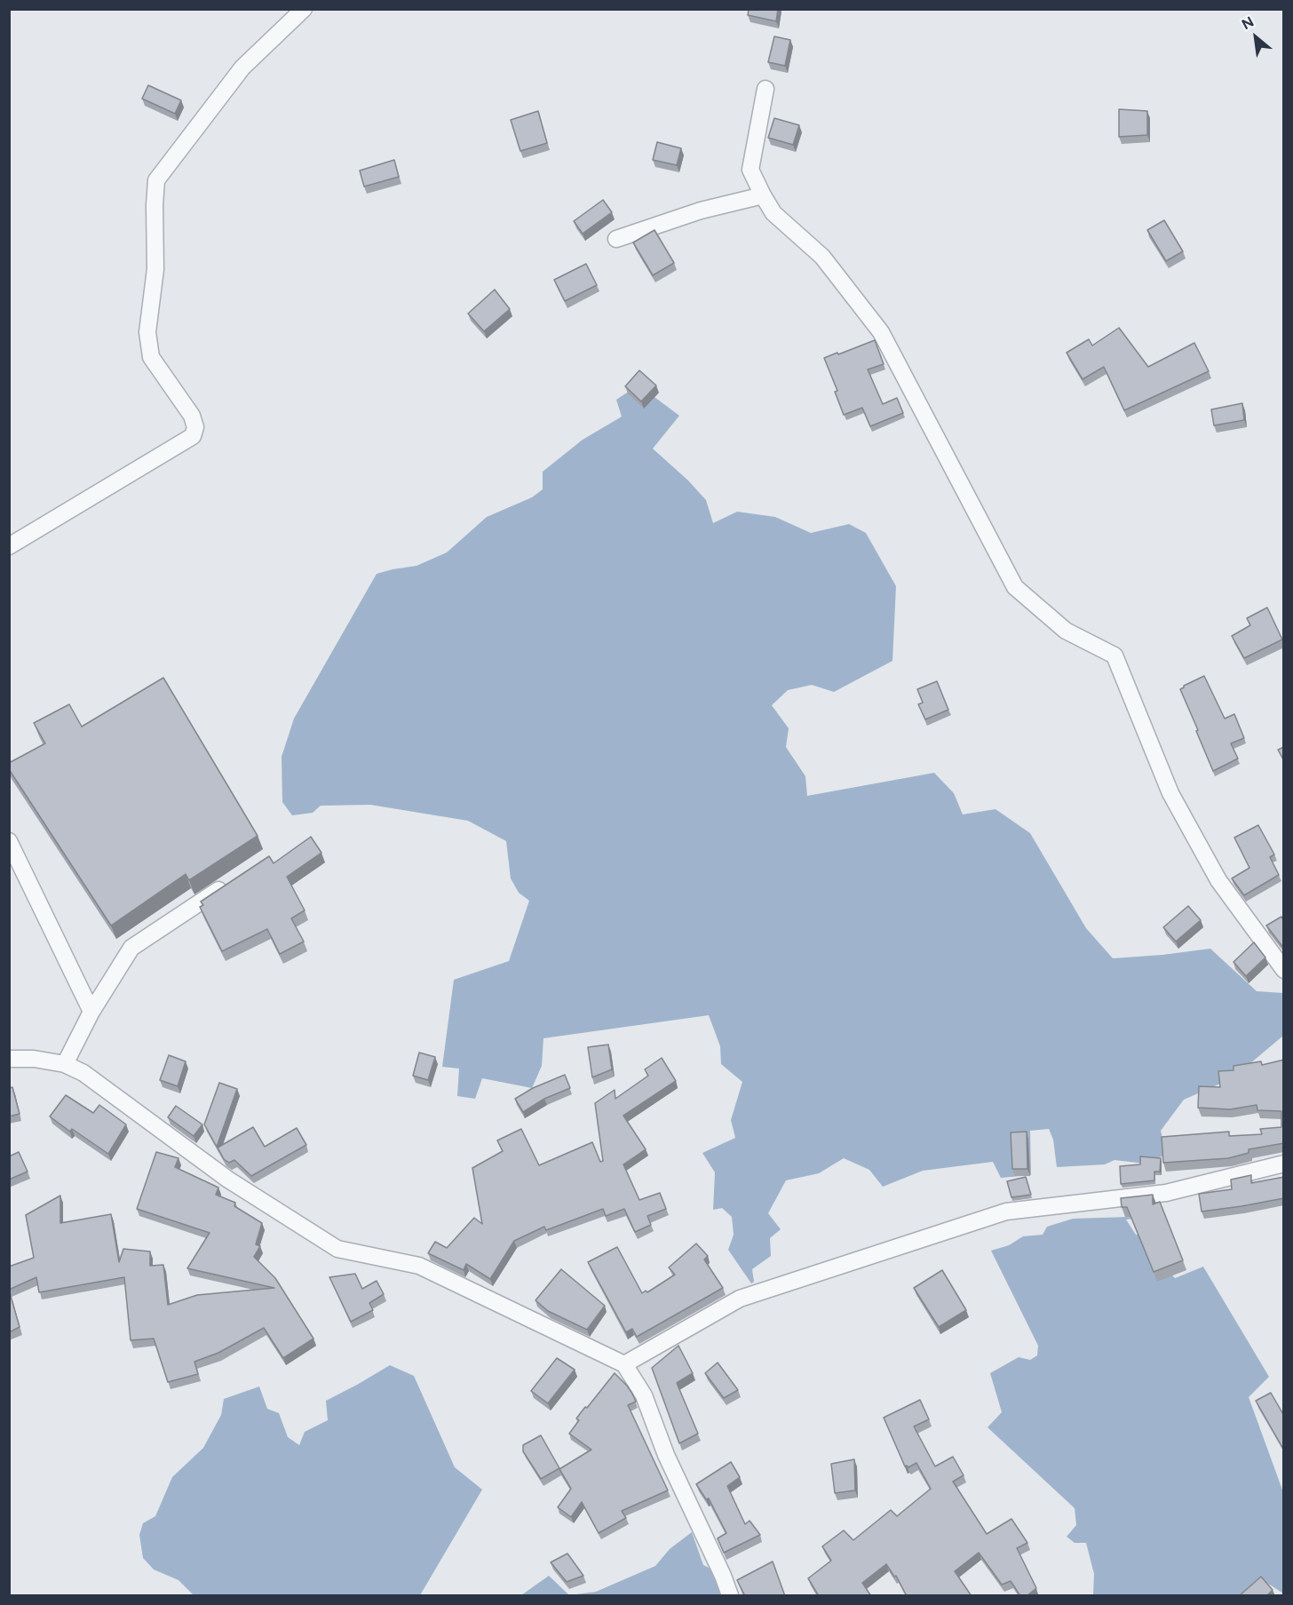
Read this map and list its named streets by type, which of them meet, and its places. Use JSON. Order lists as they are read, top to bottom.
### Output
{
  "north": "top left"
}
